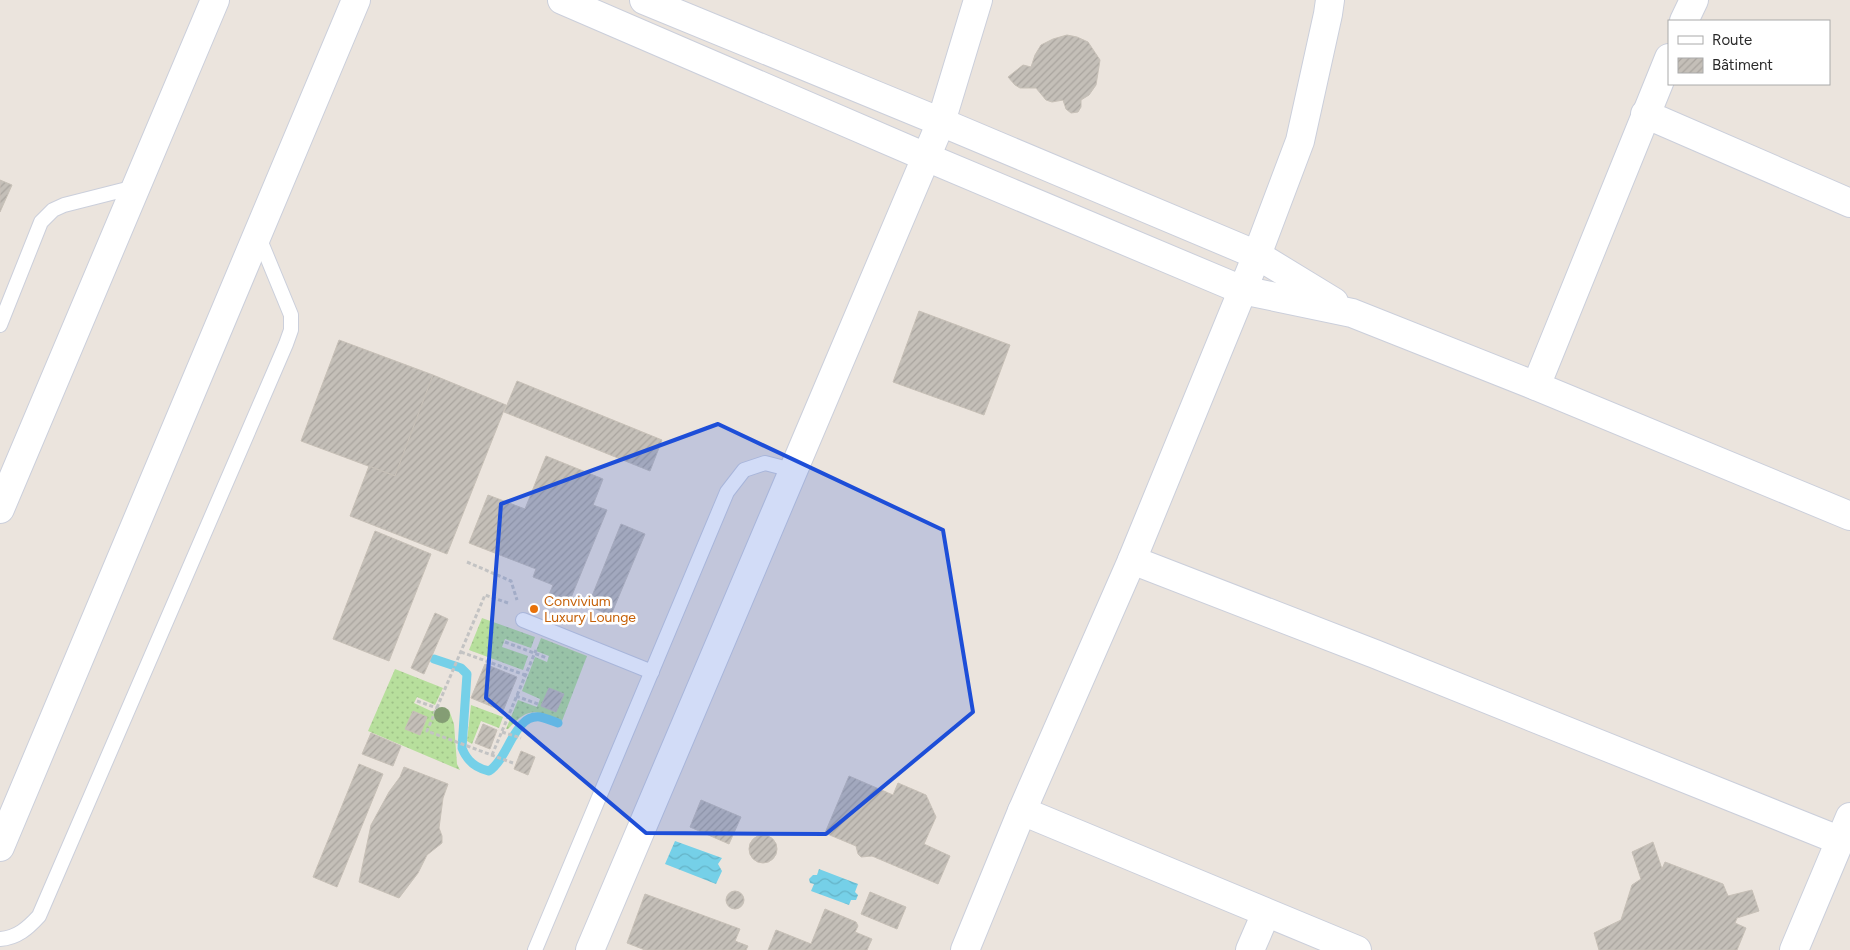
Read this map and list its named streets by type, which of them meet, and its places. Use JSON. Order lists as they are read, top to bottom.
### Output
{
  "places": ["Convivium Luxury Lounge"],
  "legend": ["Route", "Bâtiment"]
}
